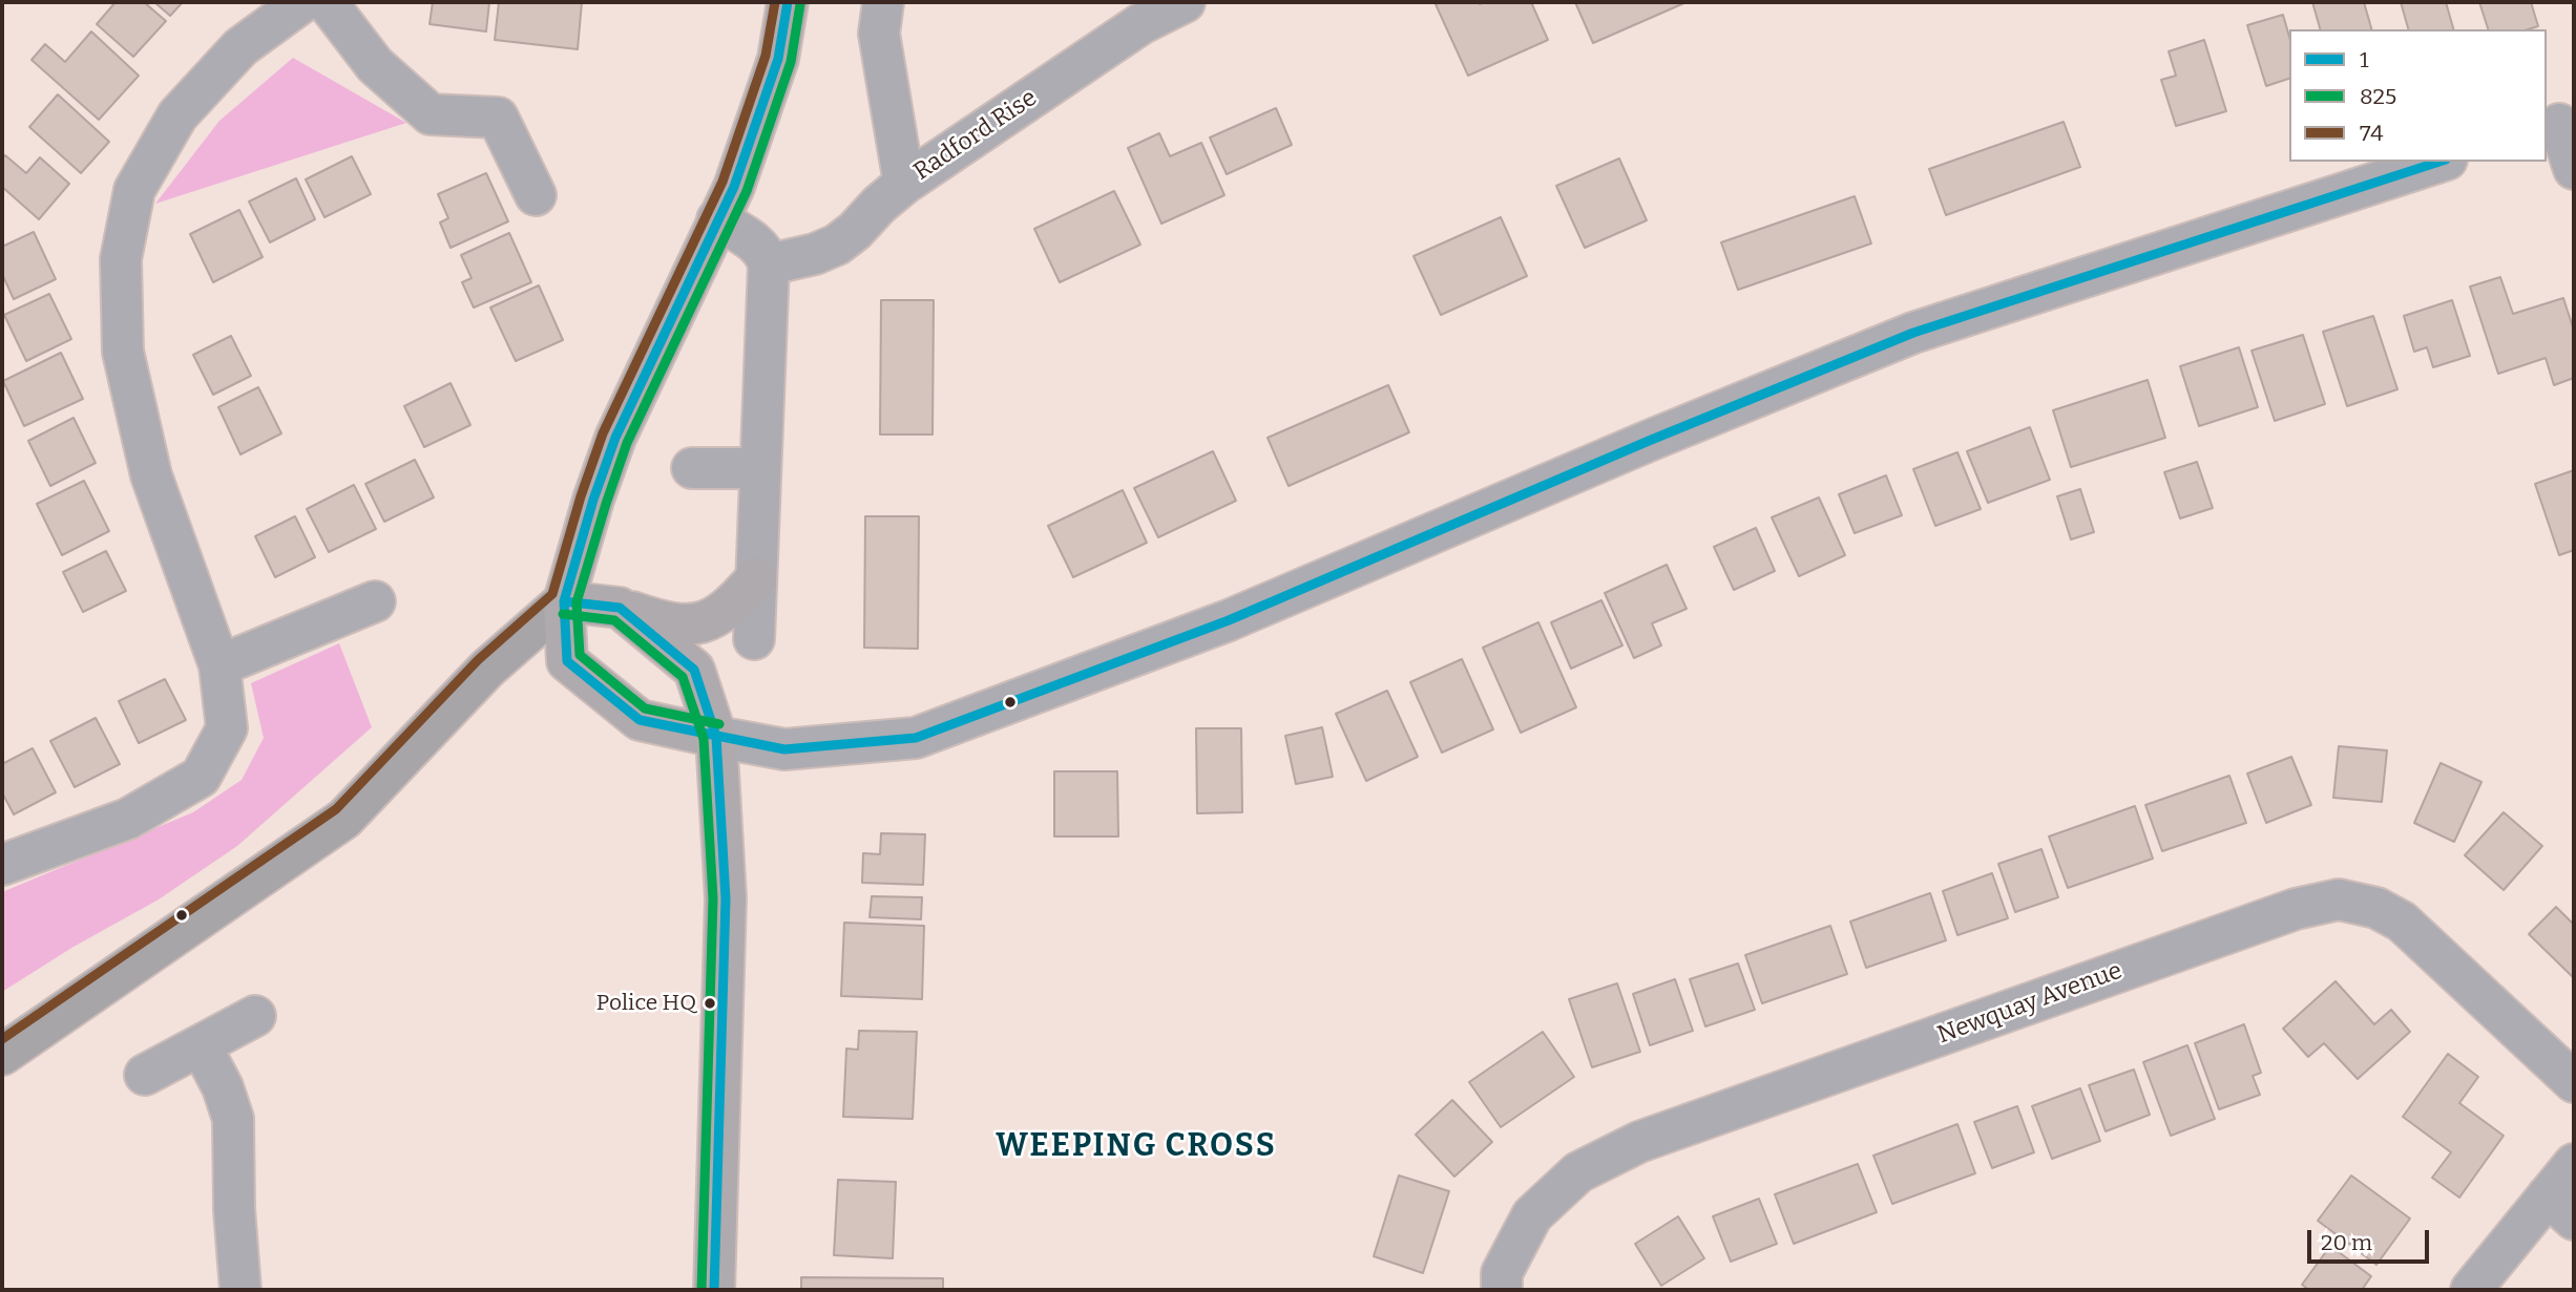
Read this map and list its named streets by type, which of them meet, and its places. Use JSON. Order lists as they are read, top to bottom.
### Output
{
  "streets": {
    "street": ["Radford Rise", "Newquay Avenue"]
  },
  "districts": ["WEEPING CROSS"],
  "places": ["Police HQ"],
  "lines": ["transit line 1", "transit line 74", "transit line 825"],
  "legend": ["1", "825", "74"],
  "scale_bar": "20 m"
}
